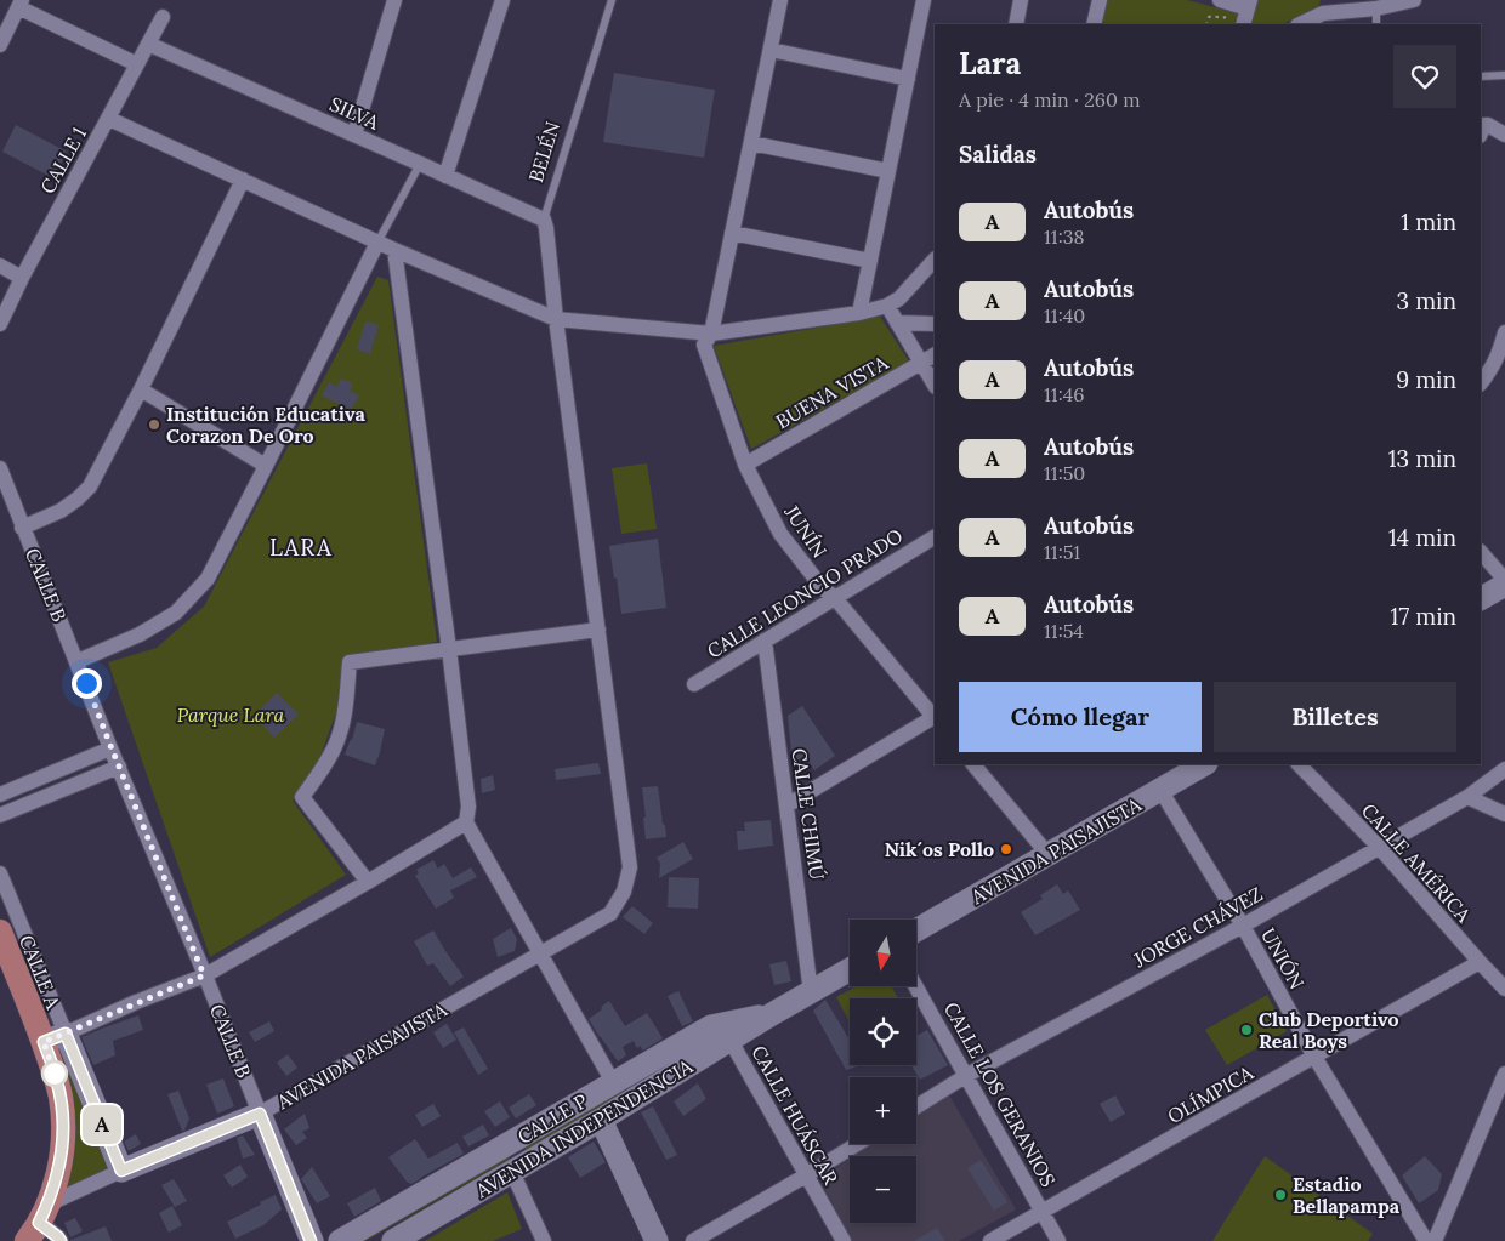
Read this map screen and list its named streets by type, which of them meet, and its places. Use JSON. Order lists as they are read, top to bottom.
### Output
{
  "streets": {
    "street": [
      "SILVA",
      "BELÉN",
      "CALLE 1",
      "BUENA VISTA",
      "JUNÍN",
      "CALLE B",
      "CALLE LEONCIO PRADO",
      "CALLE CHIMÚ",
      "AVENIDA PAISAJISTA",
      "CALLE AMÉRICA",
      "JORGE CHÁVEZ",
      "UNIÓN",
      "CALLE A",
      "CALLE LOS GERANIOS",
      "OLÍMPICA",
      "CALLE HUÁSCAR",
      "CALLE P",
      "AVENIDA INDEPENDENCIA"
    ]
  },
  "crossings": [
    ["SILVA", "BELÉN"],
    ["SILVA", "CALLE 1"],
    ["BELÉN", "AVENIDA PAISAJISTA"],
    ["BUENA VISTA", "JUNÍN"],
    ["JUNÍN", "CALLE LEONCIO PRADO"],
    ["CALLE B", "AVENIDA PAISAJISTA"],
    ["CALLE LEONCIO PRADO", "CALLE CHIMÚ"],
    ["AVENIDA PAISAJISTA", "UNIÓN"],
    ["AVENIDA PAISAJISTA", "CALLE A"],
    ["CALLE AMÉRICA", "JORGE CHÁVEZ"],
    ["CALLE AMÉRICA", "OLÍMPICA"],
    ["JORGE CHÁVEZ", "UNIÓN"],
    ["JORGE CHÁVEZ", "CALLE LOS GERANIOS"],
    ["UNIÓN", "OLÍMPICA"],
    ["CALLE LOS GERANIOS", "OLÍMPICA"],
    ["CALLE HUÁSCAR", "AVENIDA INDEPENDENCIA"],
    ["CALLE P", "AVENIDA INDEPENDENCIA"]
  ],
  "districts": ["LARA"],
  "parks": ["Parque Lara"],
  "places": [
    "Institución Educativa Corazon De Oro",
    "Nik´os Pollo",
    "Club Deportivo Real Boys",
    "Estadio Bellapampa"
  ],
  "lines": ["bus line A"],
  "north": "bottom",
  "page": {
    "on_map": "A",
    "heading": [
      ["Lara", "A pie · 4 min · 260 m"],
      "Salidas"
    ],
    "list": [
      {
        "mark": "A",
        "name": "Autobús",
        "note": "11:38",
        "value": "1 min"
      },
      {
        "mark": "A",
        "name": "Autobús",
        "note": "11:40",
        "value": "3 min"
      },
      {
        "mark": "A",
        "name": "Autobús",
        "note": "11:46",
        "value": "9 min"
      },
      {
        "mark": "A",
        "name": "Autobús",
        "note": "11:50",
        "value": "13 min"
      },
      {
        "mark": "A",
        "name": "Autobús",
        "note": "11:51",
        "value": "14 min"
      },
      {
        "mark": "A",
        "name": "Autobús",
        "note": "11:54",
        "value": "17 min"
      }
    ],
    "buttons": ["Cómo llegar", "Billetes"],
    "map_buttons": ["+", "−"]
  }
}
